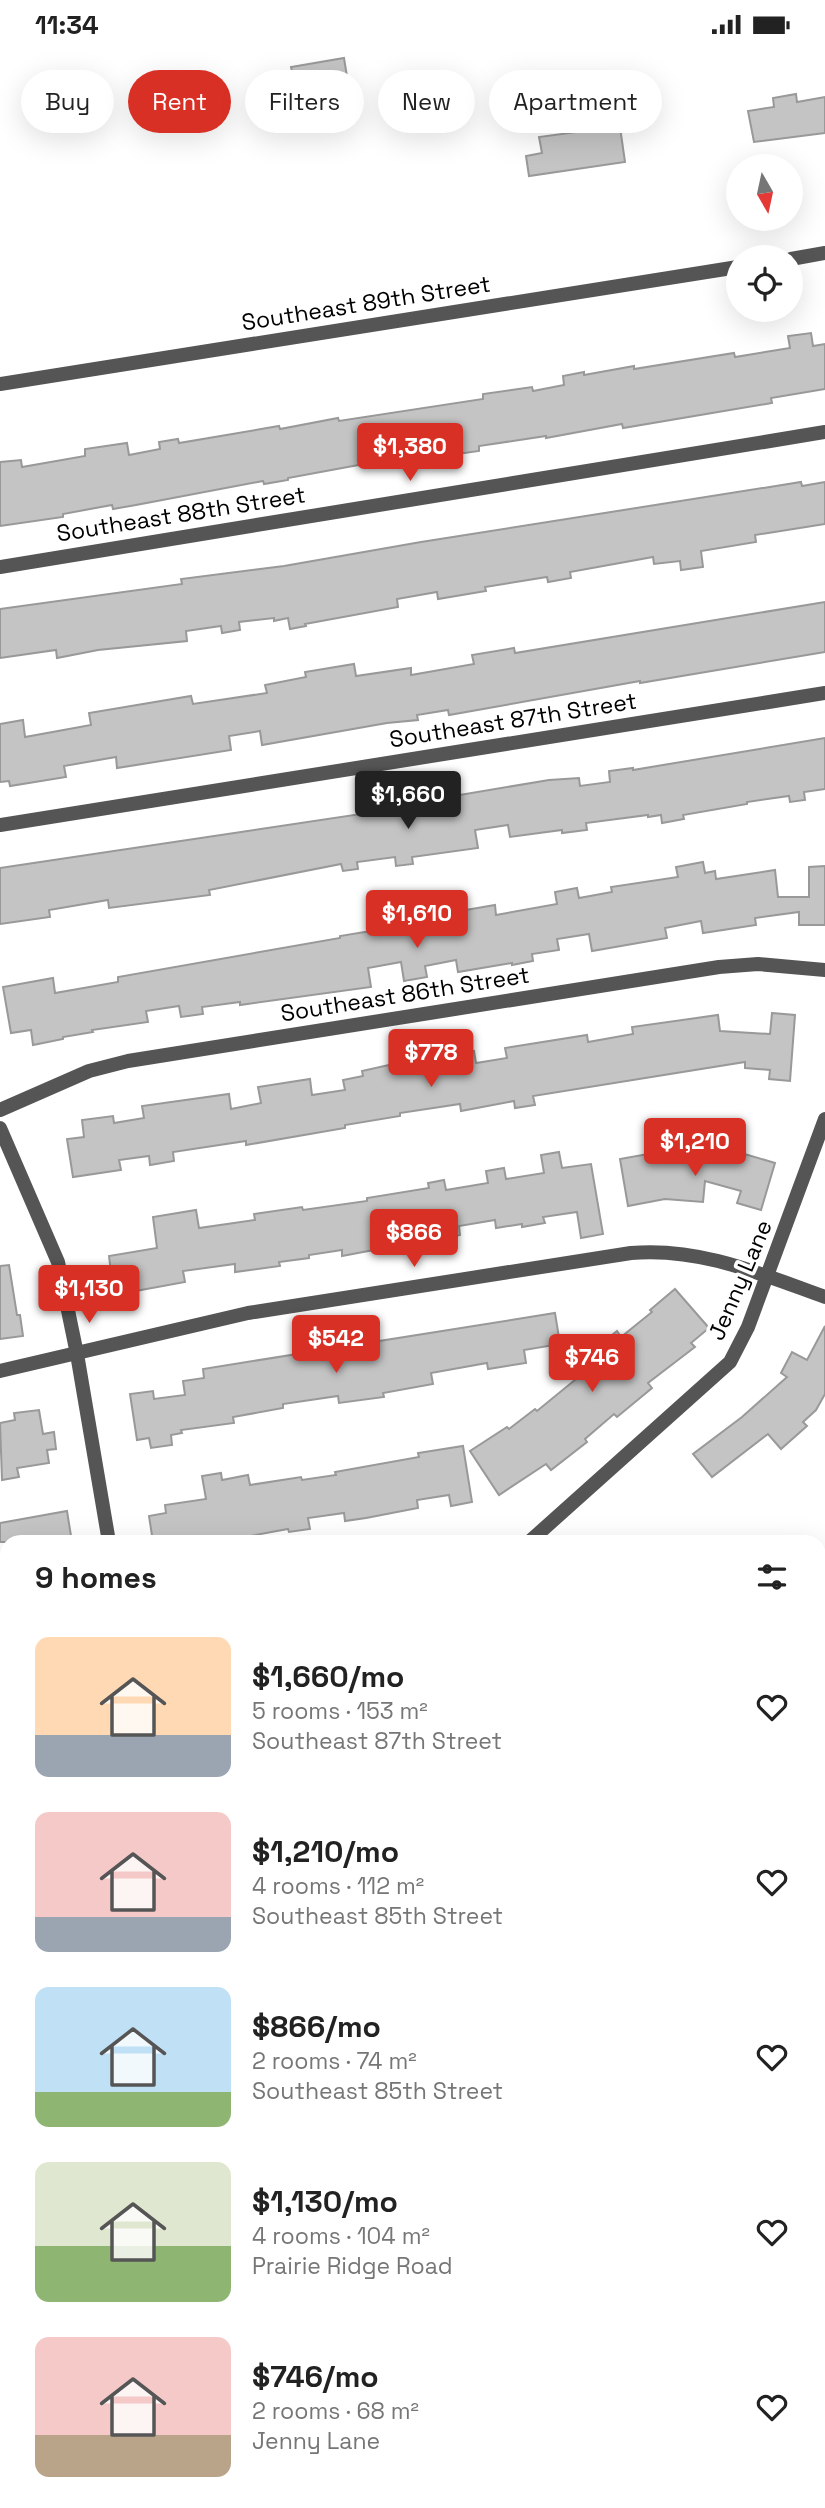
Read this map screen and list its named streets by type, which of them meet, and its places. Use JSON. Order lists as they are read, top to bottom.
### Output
{
  "streets": {
    "street": [
      "Southeast 89th Street",
      "Southeast 88th Street",
      "Southeast 87th Street",
      "Southeast 86th Street",
      "Jenny Lane"
    ]
  },
  "north": "bottom",
  "page": {
    "status": "11:34",
    "chip": [
      "Buy",
      "Rent",
      "Filters",
      "New",
      "Apartment"
    ],
    "price": [
      "$1,380",
      "$1,660",
      "$1,610",
      "$778",
      "$1,210",
      "$866",
      "$1,130",
      "$542",
      "$746"
    ],
    "heading": "9 homes",
    "list": [
      {
        "name": "$1,660/mo",
        "note": "5 rooms · 153 m² · Southeast 87th Street"
      },
      {
        "name": "$1,210/mo",
        "note": "4 rooms · 112 m² · Southeast 85th Street"
      },
      {
        "name": "$866/mo",
        "note": "2 rooms · 74 m² · Southeast 85th Street"
      },
      {
        "name": "$1,130/mo",
        "note": "4 rooms · 104 m² · Prairie Ridge Road"
      },
      {
        "name": "$746/mo",
        "note": "2 rooms · 68 m² · Jenny Lane"
      }
    ]
  }
}
